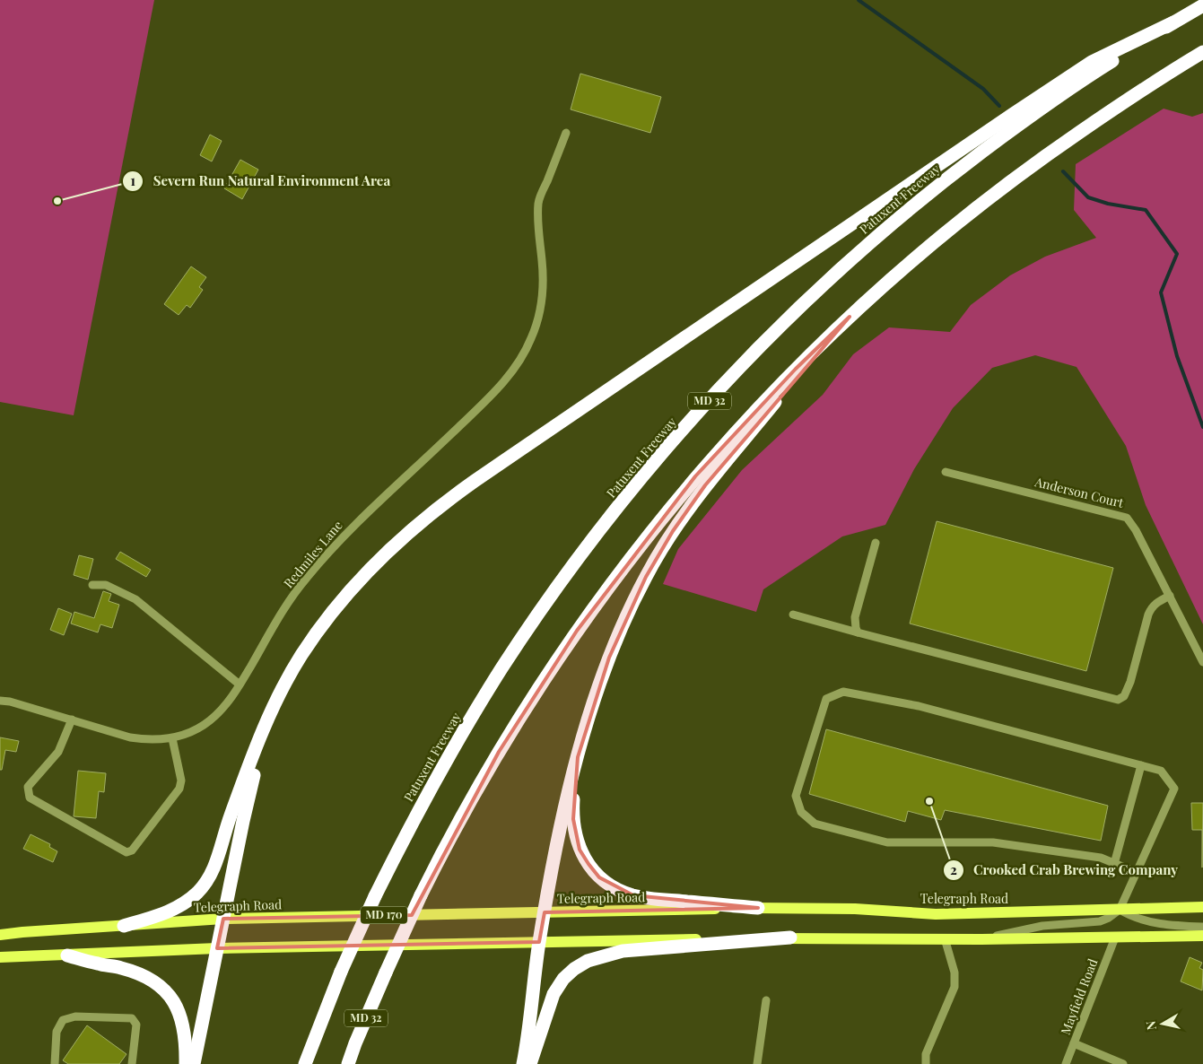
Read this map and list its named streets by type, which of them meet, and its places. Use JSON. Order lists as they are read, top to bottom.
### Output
{
  "streets": {
    "highway": ["Patuxent Freeway", "MD 32"],
    "main road": ["Telegraph Road", "MD 170"],
    "street": ["Anderson Court", "Redmiles Lane", "Mayfield Road"]
  },
  "places": ["Severn Run Natural Environment Area", "Crooked Crab Brewing Company"],
  "north": "left"
}
